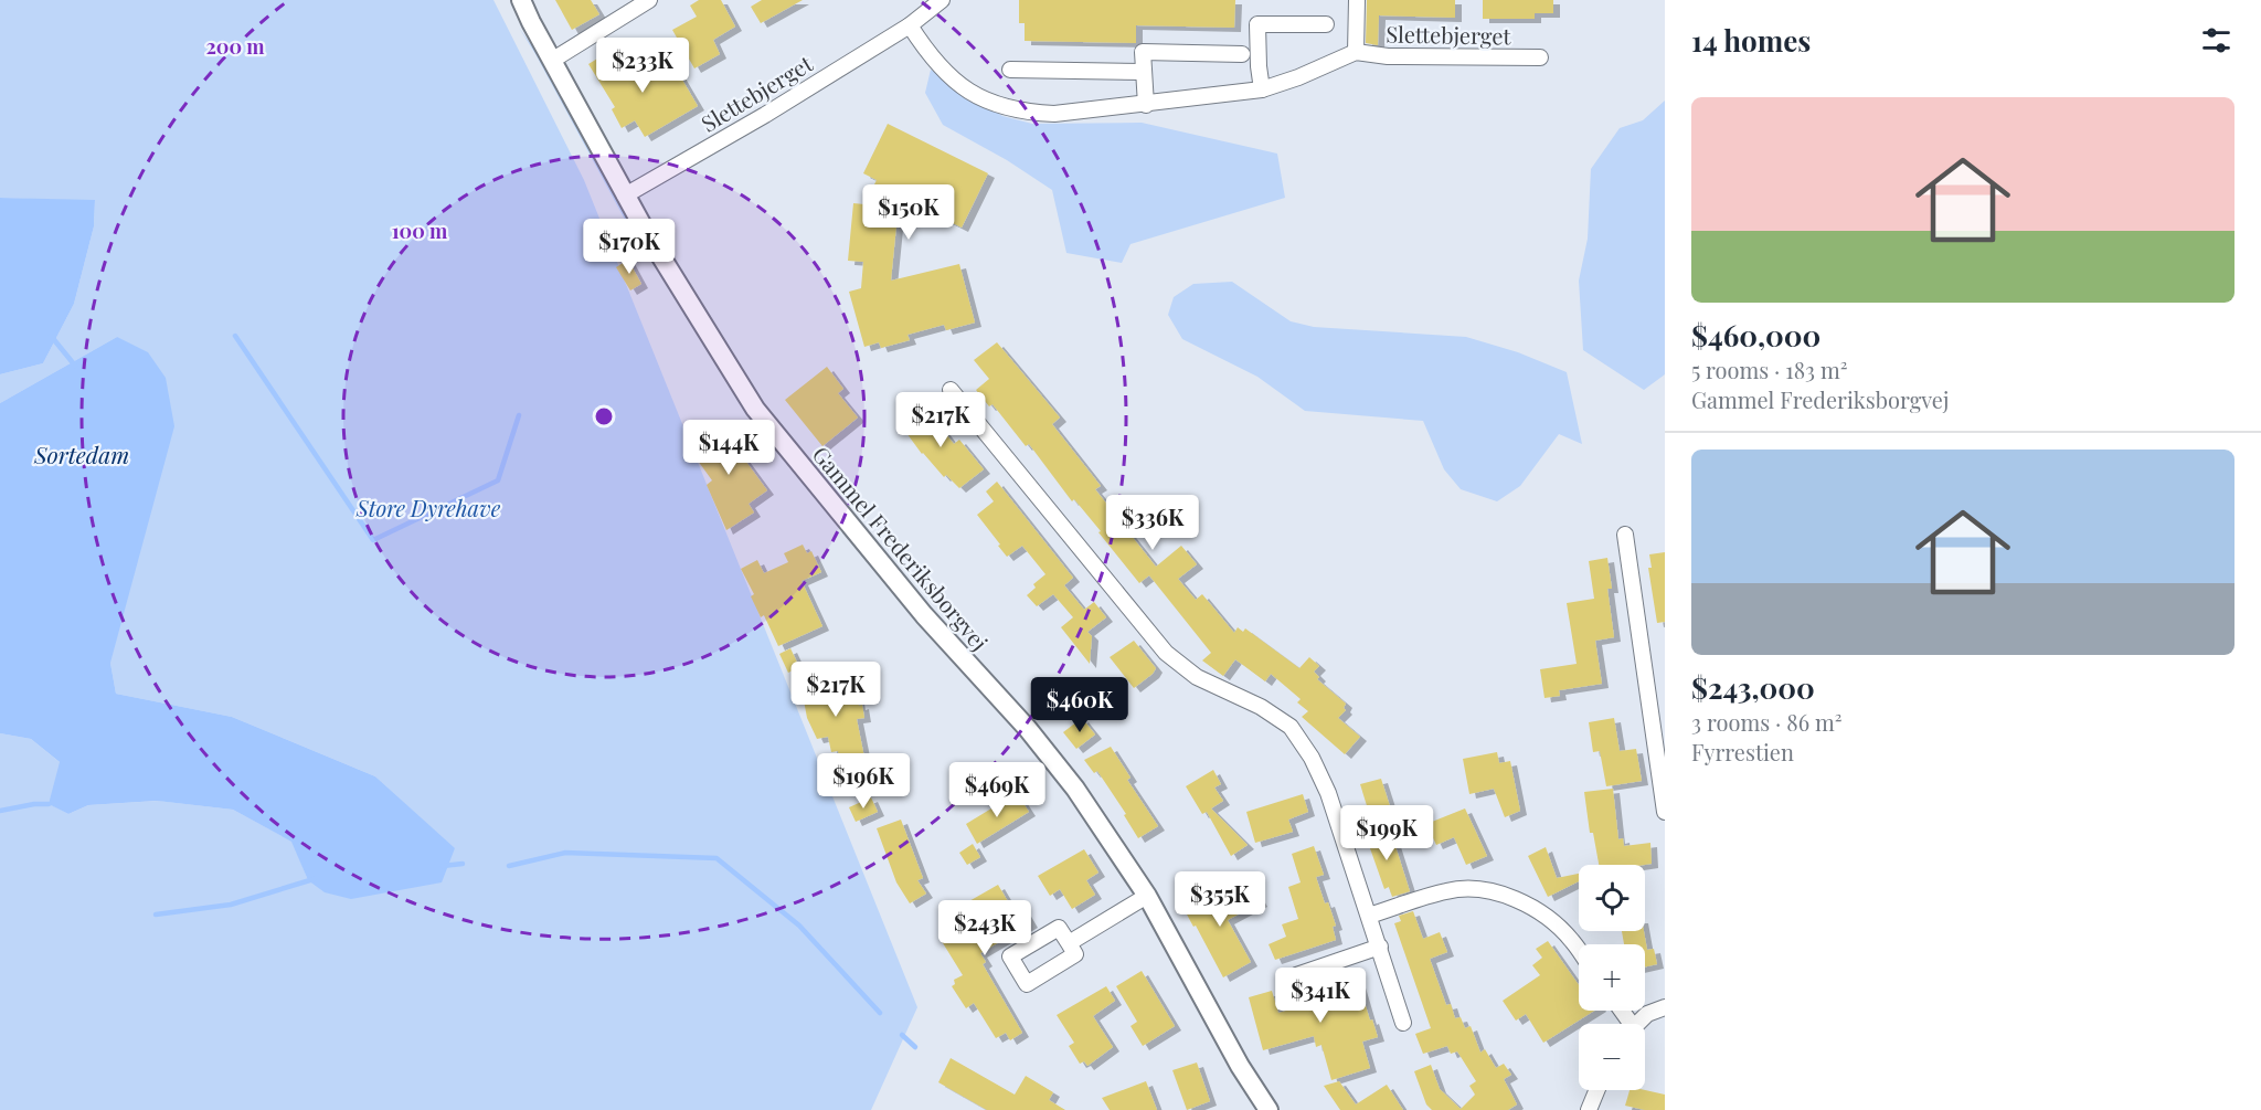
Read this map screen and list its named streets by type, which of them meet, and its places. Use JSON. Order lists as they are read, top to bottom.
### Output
{
  "streets": {
    "street": ["Slettebjerget", "Gammel Frederiksborgvej"]
  },
  "crossings": [
    ["Slettebjerget", "Gammel Frederiksborgvej"]
  ],
  "water": ["Sortedam"],
  "parks": ["Store Dyrehave"],
  "page": {
    "heading": "14 homes",
    "price": [
      "$233K",
      "$150K",
      "$170K",
      "$217K",
      "$144K",
      "$336K",
      "$217K",
      "$460K",
      "$196K",
      "$469K",
      "$199K",
      "$355K",
      "$243K",
      "$341K"
    ],
    "list": [
      {
        "name": "$460,000",
        "note": "5 rooms · 183 m² · Gammel Frederiksborgvej"
      },
      {
        "name": "$243,000",
        "note": "3 rooms · 86 m² · Fyrrestien"
      }
    ],
    "map_buttons": ["+", "−"]
  },
  "rings": ["200 m", "100 m"]
}
